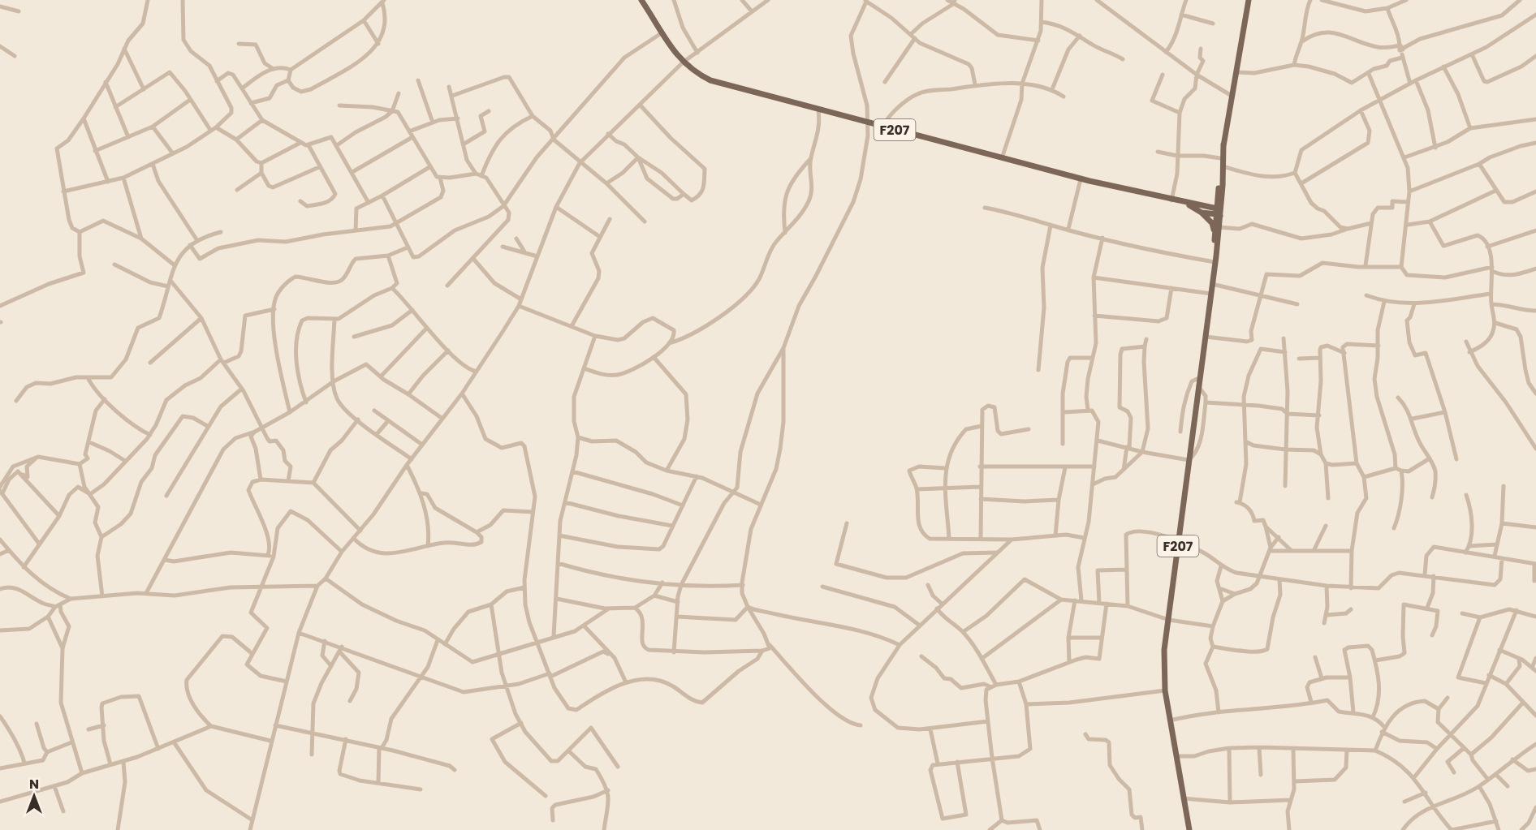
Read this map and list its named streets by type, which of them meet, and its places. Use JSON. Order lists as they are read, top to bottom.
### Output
{
  "streets": {
    "main road": ["F207"]
  },
  "north": "top"
}
